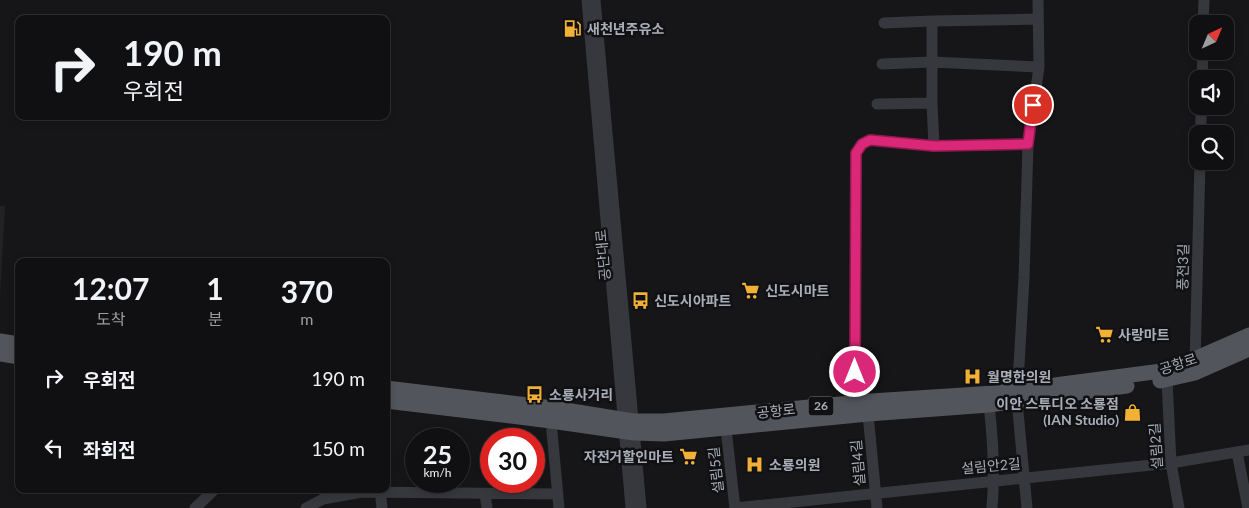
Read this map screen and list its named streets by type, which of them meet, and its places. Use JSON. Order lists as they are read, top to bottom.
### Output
{
  "streets": {
    "main road": ["공항로", "26"],
    "street": [
      "공단대로",
      "풍전3길",
      "설림2길",
      "설림4길",
      "설림안2길",
      "설림5길"
    ]
  },
  "crossings": [
    ["공단대로", "공항로"],
    ["풍전3길", "공항로"],
    ["공항로", "설림2길"],
    ["공항로", "설림4길"],
    ["공항로", "설림5길"],
    ["설림2길", "설림안2길"],
    ["설림4길", "설림안2길"],
    ["설림안2길", "설림5길"]
  ],
  "places": {
    "fuel station": ["새천년주유소"],
    "supermarket": ["신도시마트", "사랑마트", "자전거할인마트"],
    "bus stop": ["신도시아파트", "소룡사거리"],
    "hospital": ["월명한의원", "소룡의원"],
    "shop": ["이안 스튜디오 소룡점 (IAN Studio)"]
  },
  "north": "top right",
  "page": {
    "turn": ["190 m", "우회전"],
    "eta": [
      "12:07",
      "도착",
      "1",
      "분",
      "370",
      "m"
    ],
    "list": [
      {
        "name": "우회전",
        "value": "190 m"
      },
      {
        "name": "좌회전",
        "value": "150 m"
      }
    ],
    "speed": "25 km/h",
    "limit": "30"
  }
}
